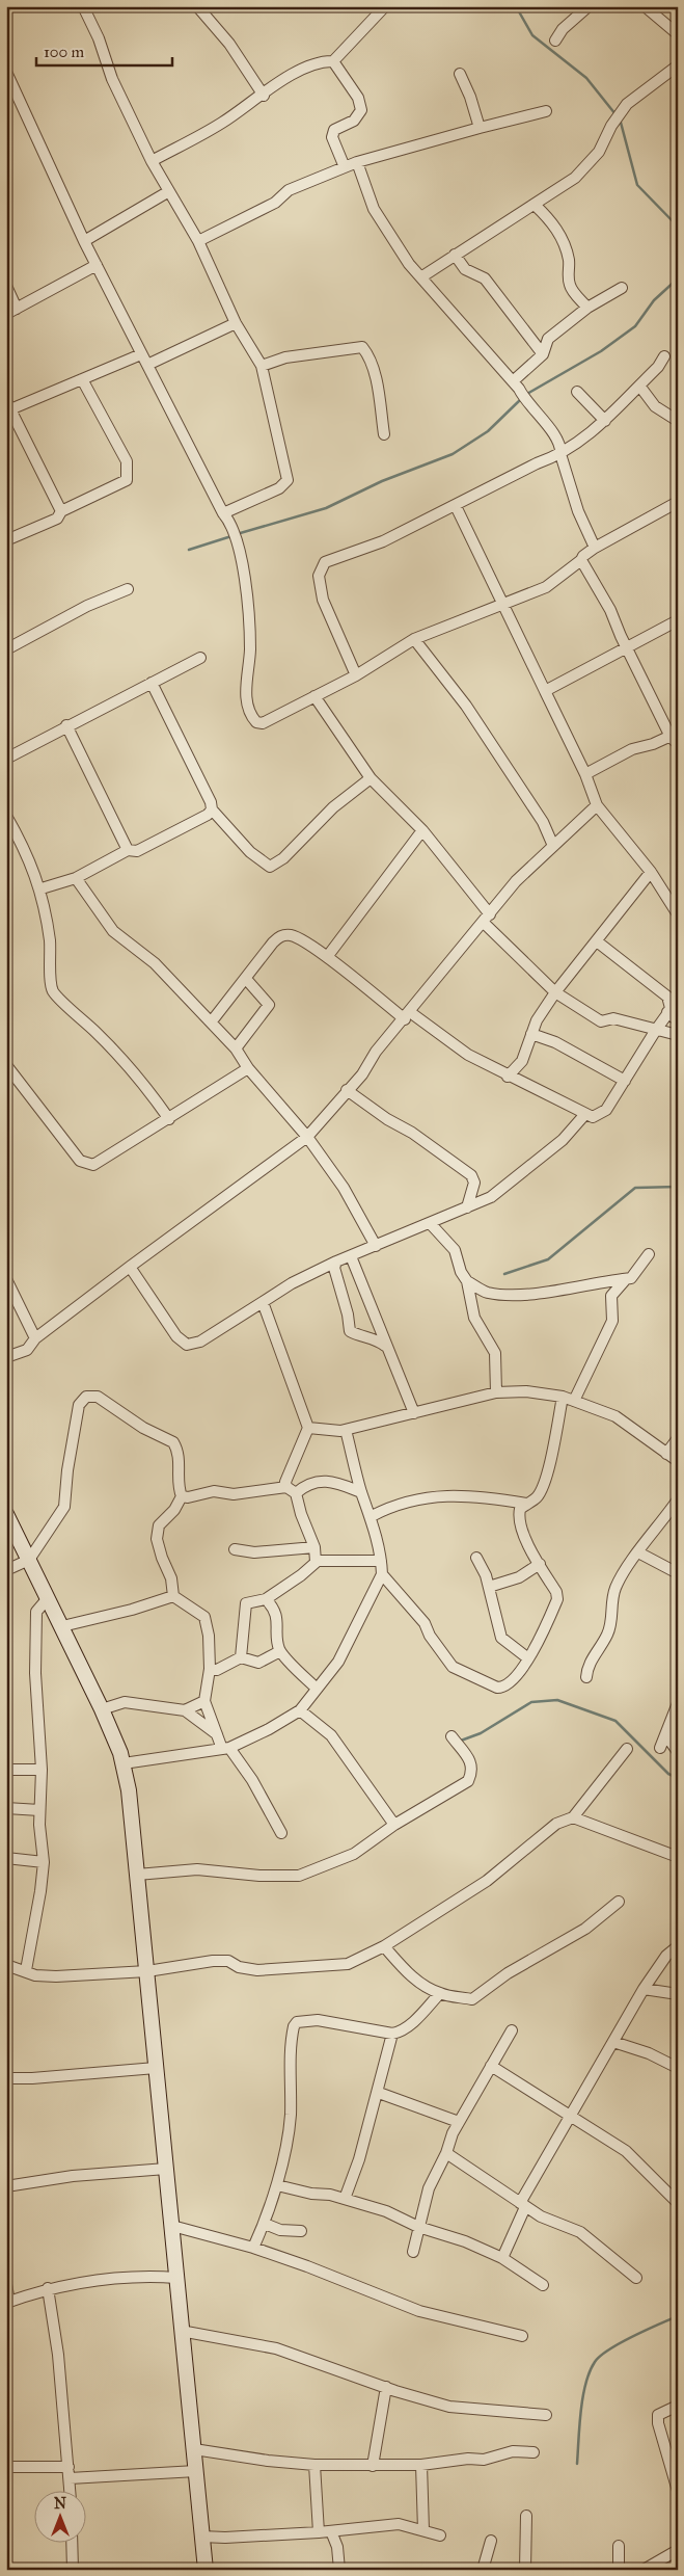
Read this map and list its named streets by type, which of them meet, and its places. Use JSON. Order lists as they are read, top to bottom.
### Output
{
  "scale_bar": "100 m",
  "north": "top"
}
